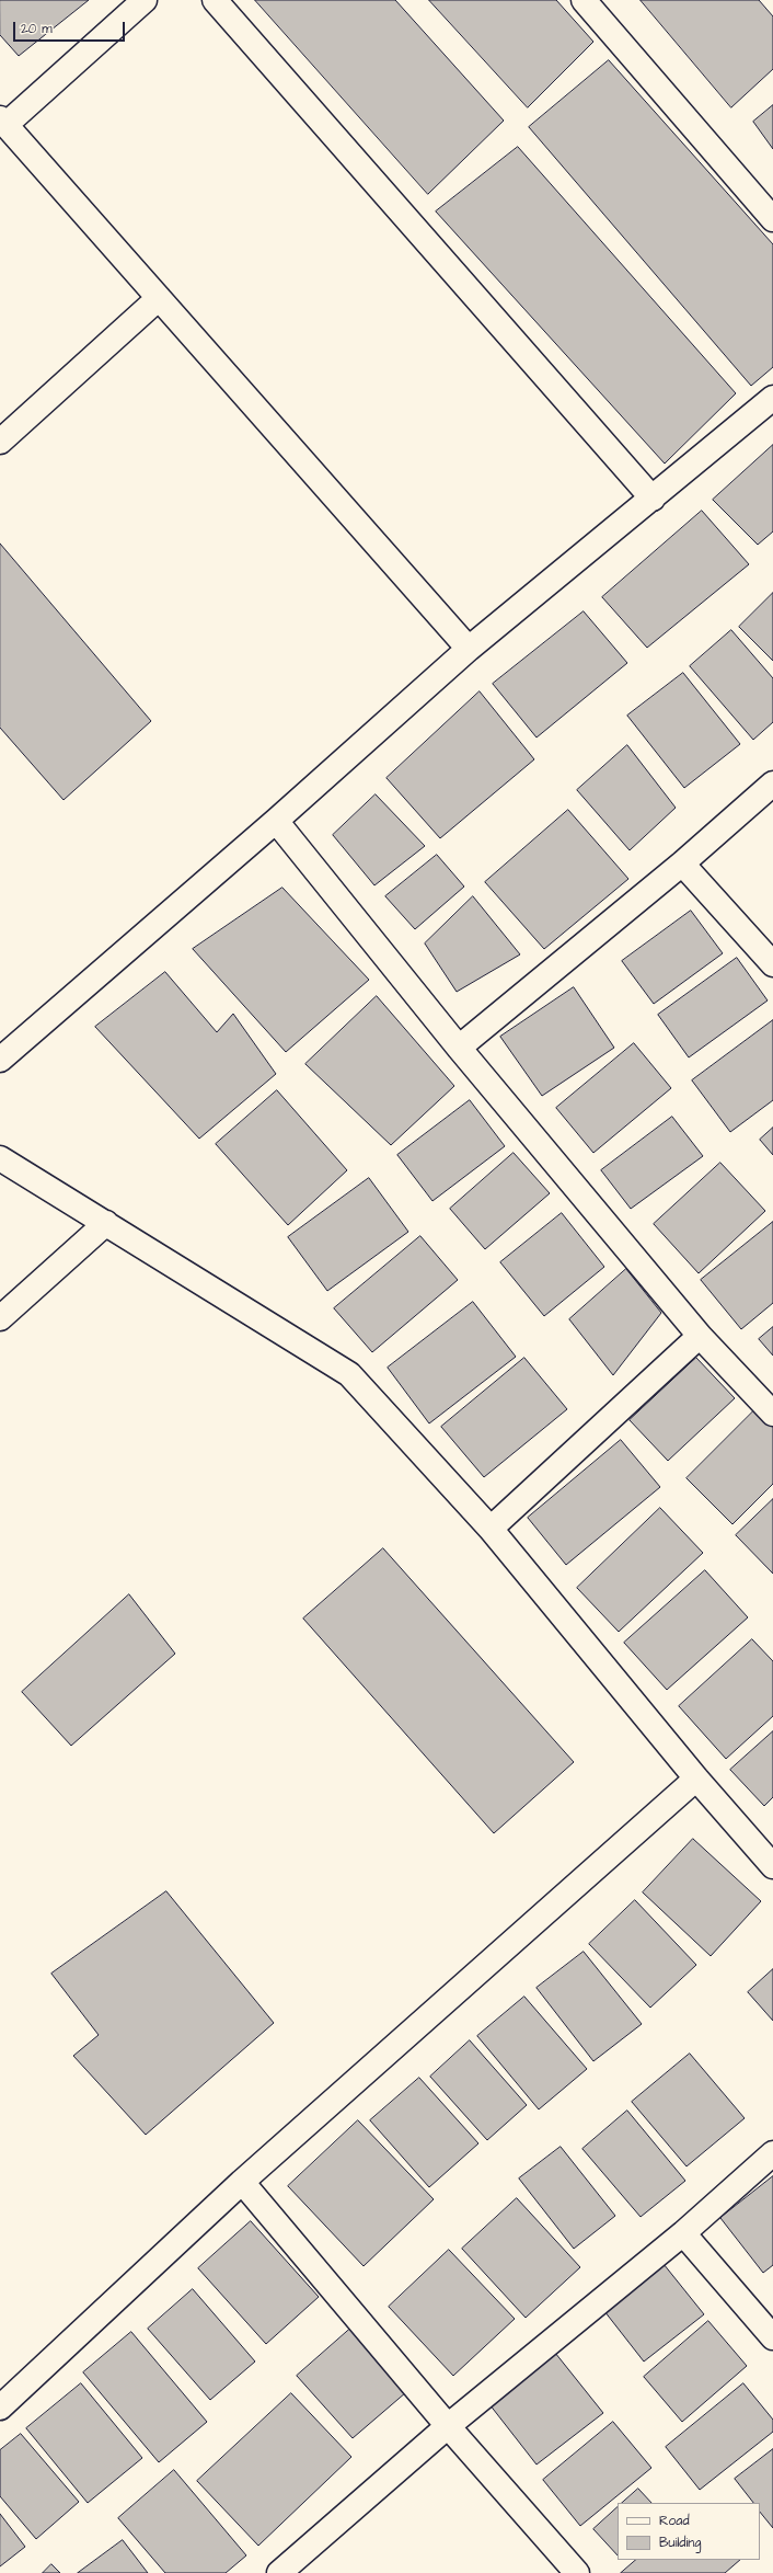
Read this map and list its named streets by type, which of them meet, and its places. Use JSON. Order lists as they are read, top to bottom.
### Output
{
  "legend": ["Road", "Building"],
  "scale_bar": "20 m"
}
